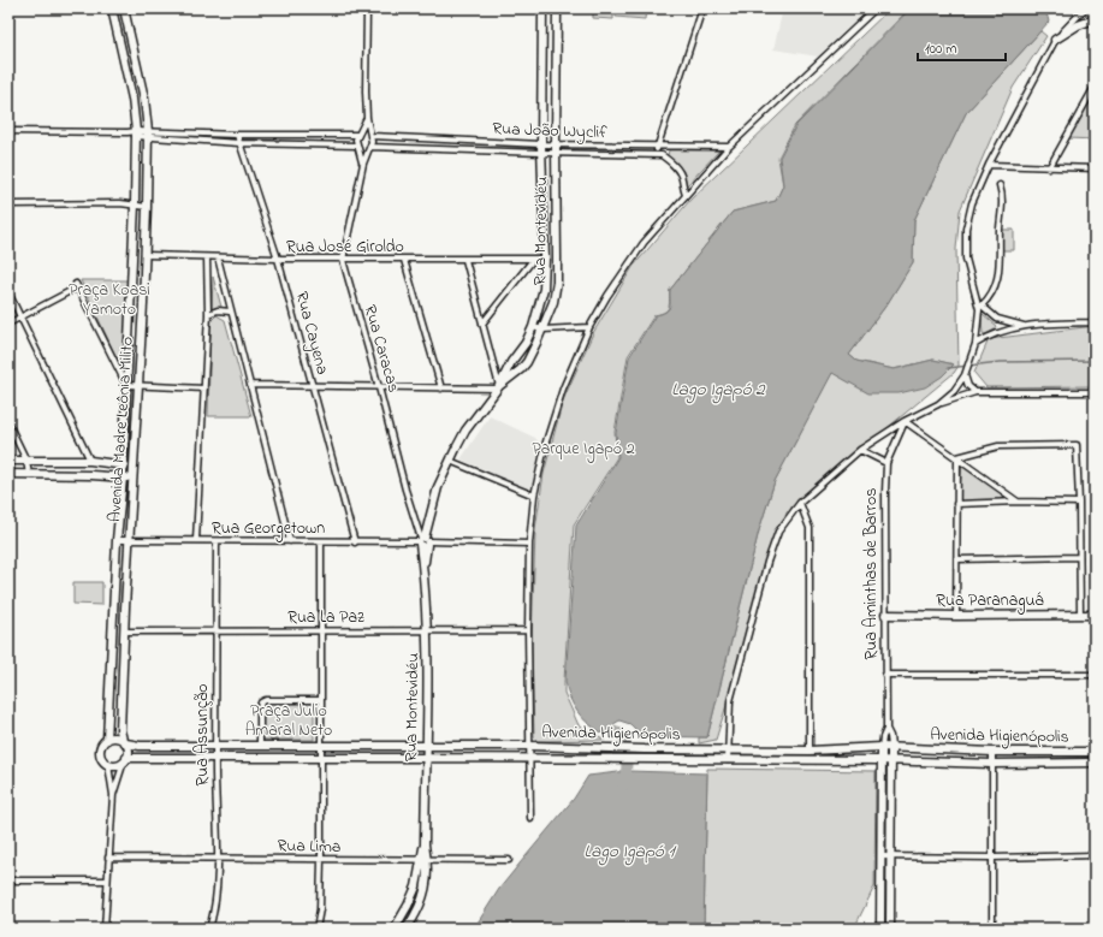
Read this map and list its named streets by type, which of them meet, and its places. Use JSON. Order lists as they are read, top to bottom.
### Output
{
  "streets": {
    "main road": [
      "Rua Montevidéu",
      "Avenida Madre Leônia Milito",
      "Rua Aminthas de Barros",
      "Rua Paranaguá",
      "Avenida Higienópolis"
    ],
    "street": [
      "Rua João Wyclif",
      "Rua José Giroldo",
      "Rua Cayena",
      "Rua Caracas",
      "Rua Georgetown",
      "Rua La Paz",
      "Rua Assunção",
      "Rua Lima"
    ]
  },
  "crossings": [
    ["Rua João Wyclif", "Rua Montevidéu"],
    ["Rua João Wyclif", "Rua Cayena"],
    ["Rua João Wyclif", "Rua Caracas"],
    ["Rua João Wyclif", "Avenida Madre Leônia Milito"],
    ["Rua Montevidéu", "Rua Caracas"],
    ["Rua Montevidéu", "Rua Georgetown"],
    ["Rua Montevidéu", "Rua La Paz"],
    ["Rua Montevidéu", "Avenida Higienópolis"],
    ["Rua Montevidéu", "Rua Lima"],
    ["Rua José Giroldo", "Rua Cayena"],
    ["Rua José Giroldo", "Rua Caracas"],
    ["Rua José Giroldo", "Avenida Madre Leônia Milito"],
    ["Rua Cayena", "Rua Georgetown"],
    ["Rua Caracas", "Rua Georgetown"],
    ["Avenida Madre Leônia Milito", "Rua Georgetown"],
    ["Avenida Madre Leônia Milito", "Rua La Paz"],
    ["Avenida Madre Leônia Milito", "Avenida Higienópolis"],
    ["Rua Georgetown", "Rua Assunção"],
    ["Rua Aminthas de Barros", "Rua Paranaguá"],
    ["Rua Aminthas de Barros", "Avenida Higienópolis"],
    ["Rua La Paz", "Rua Assunção"],
    ["Avenida Higienópolis", "Rua Assunção"],
    ["Rua Assunção", "Rua Lima"]
  ],
  "water": ["Lago Igapó 2", "Lago Igapó 1"],
  "parks": ["Praça Koasi Yamoto", "Parque Igapó 2", "Praça Julio Amaral Neto"],
  "scale_bar": "100 m"
}
